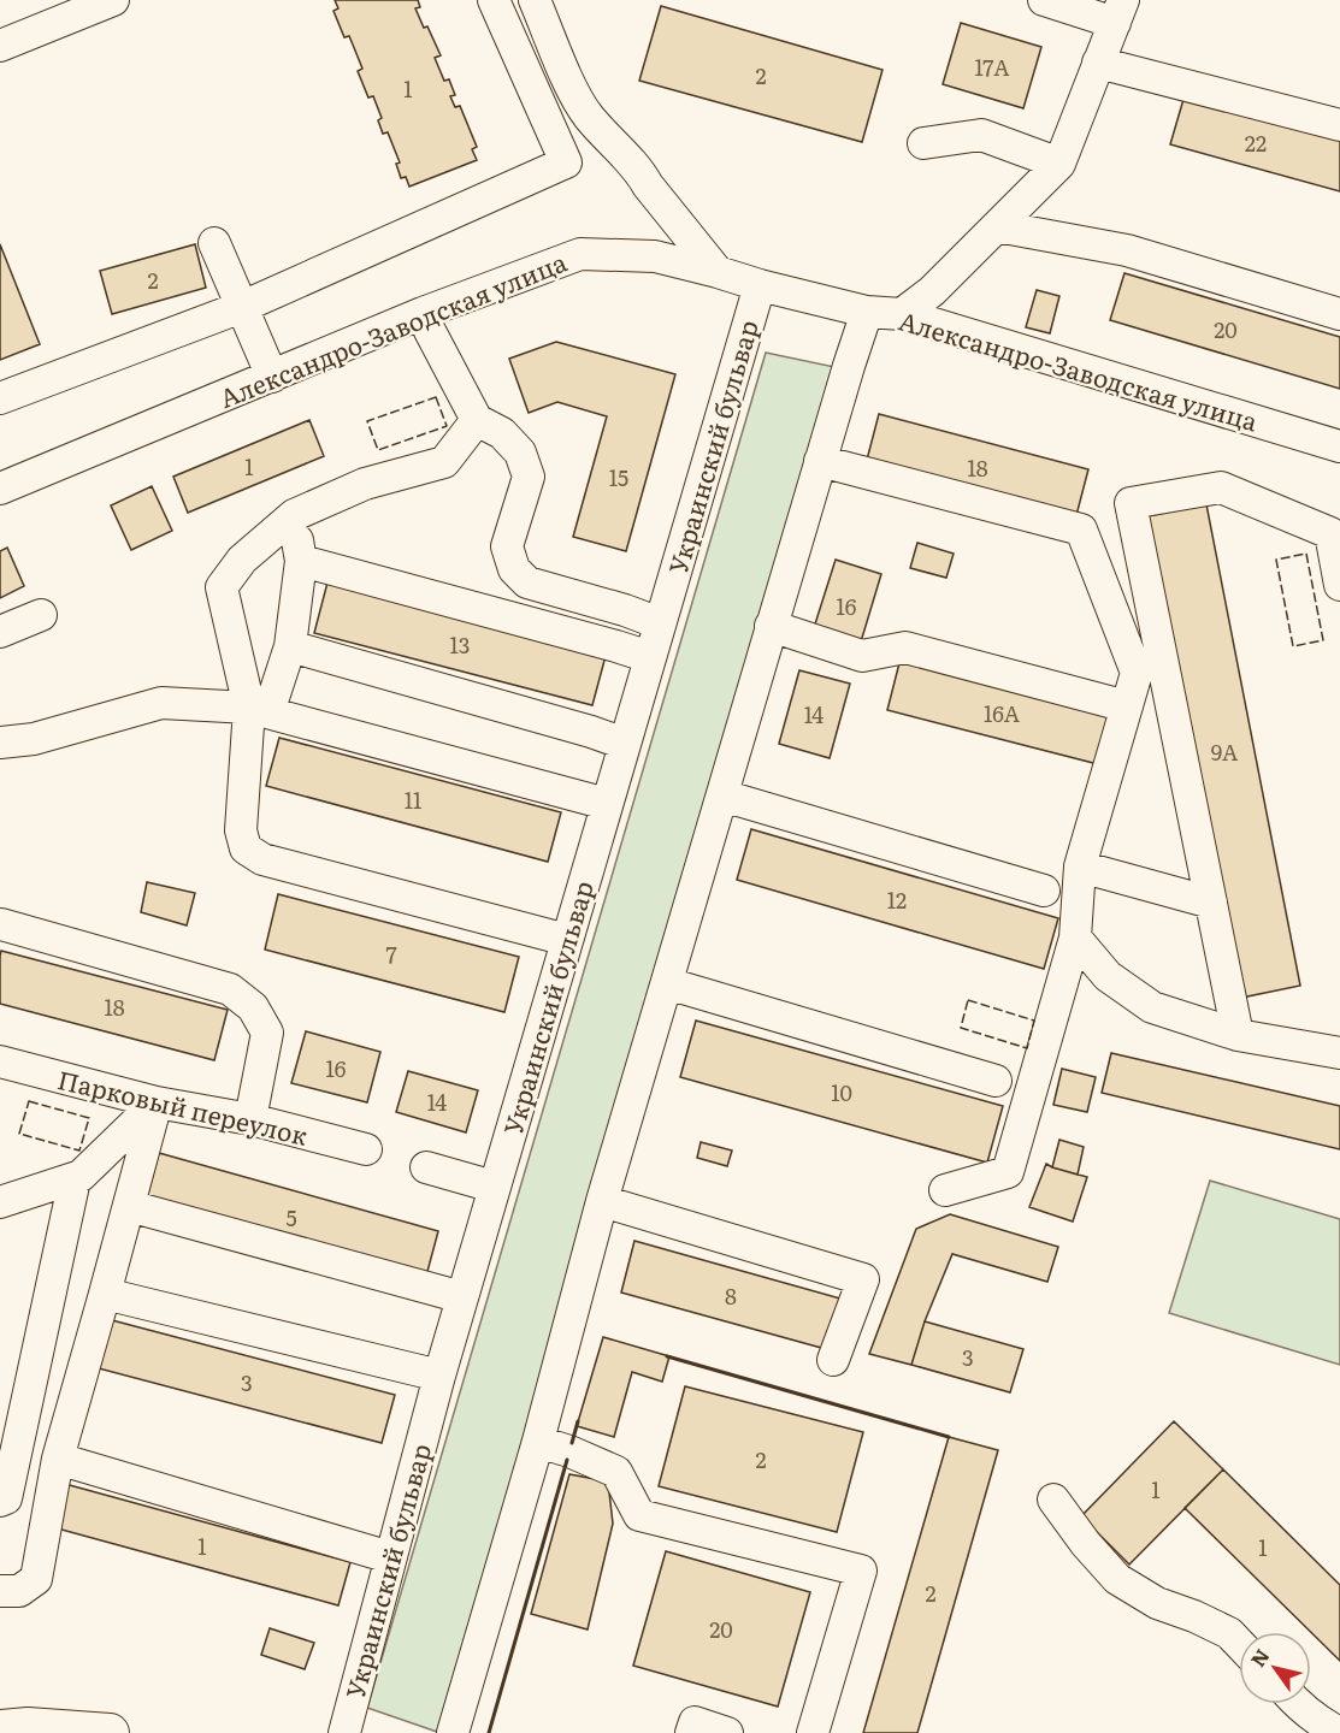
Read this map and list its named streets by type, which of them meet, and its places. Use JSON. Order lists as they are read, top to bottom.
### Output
{
  "streets": {
    "street": ["Александро-Заводская улица", "Украинский бульвар", "Парковый переулок"]
  },
  "crossings": [
    ["Александро-Заводская улица", "Украинский бульвар"]
  ],
  "house_numbers": [
    "17А",
    "2",
    "1",
    "22",
    "2",
    "20",
    "1",
    "18",
    "15",
    "16",
    "13",
    "16А",
    "14",
    "9А",
    "11",
    "12",
    "7",
    "18",
    "16",
    "10",
    "14",
    "5",
    "8",
    "3",
    "3",
    "2",
    "1",
    "1",
    "1",
    "2",
    "20"
  ],
  "north": "top left"
}
